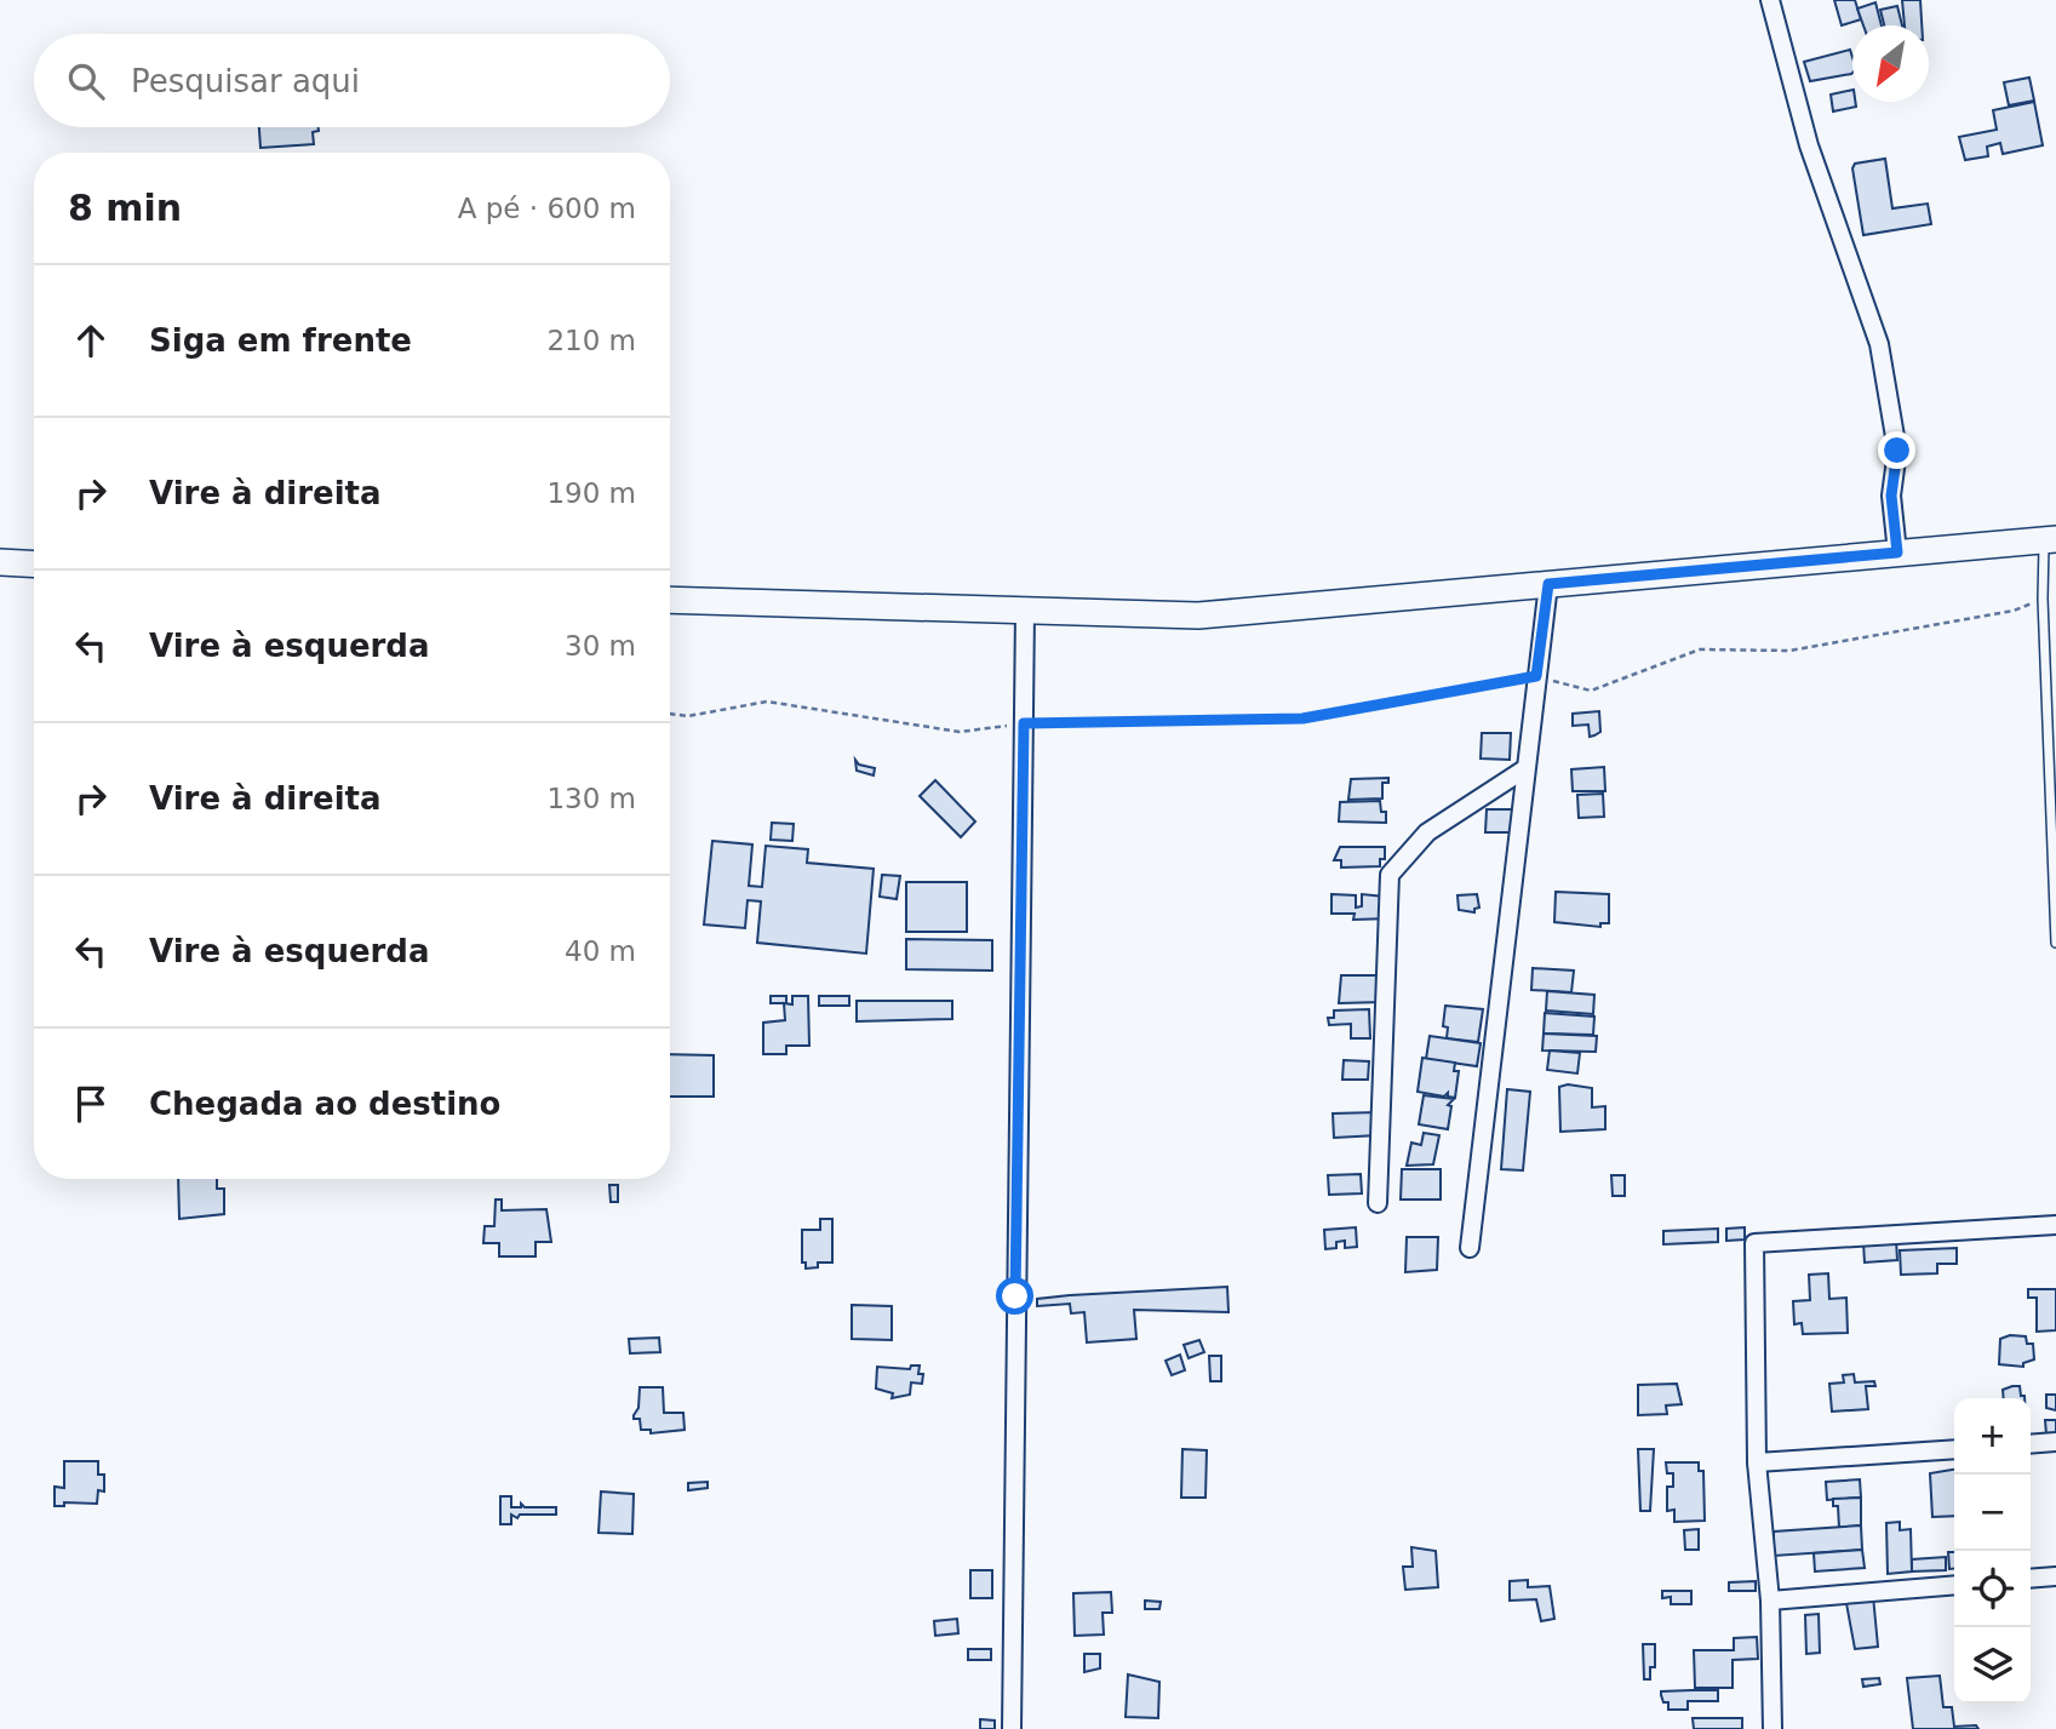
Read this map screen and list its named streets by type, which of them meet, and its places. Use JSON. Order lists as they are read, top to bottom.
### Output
{
  "north": "bottom left",
  "page": {
    "search": "Pesquisar aqui",
    "heading": ["8 min", "A pé · 600 m"],
    "list": [
      ["Siga em frente", "210 m"],
      ["Vire à direita", "190 m"],
      ["Vire à esquerda", "30 m"],
      ["Vire à direita", "130 m"],
      ["Vire à esquerda", "40 m"],
      "Chegada ao destino"
    ],
    "map_buttons": ["+", "−"]
  }
}
